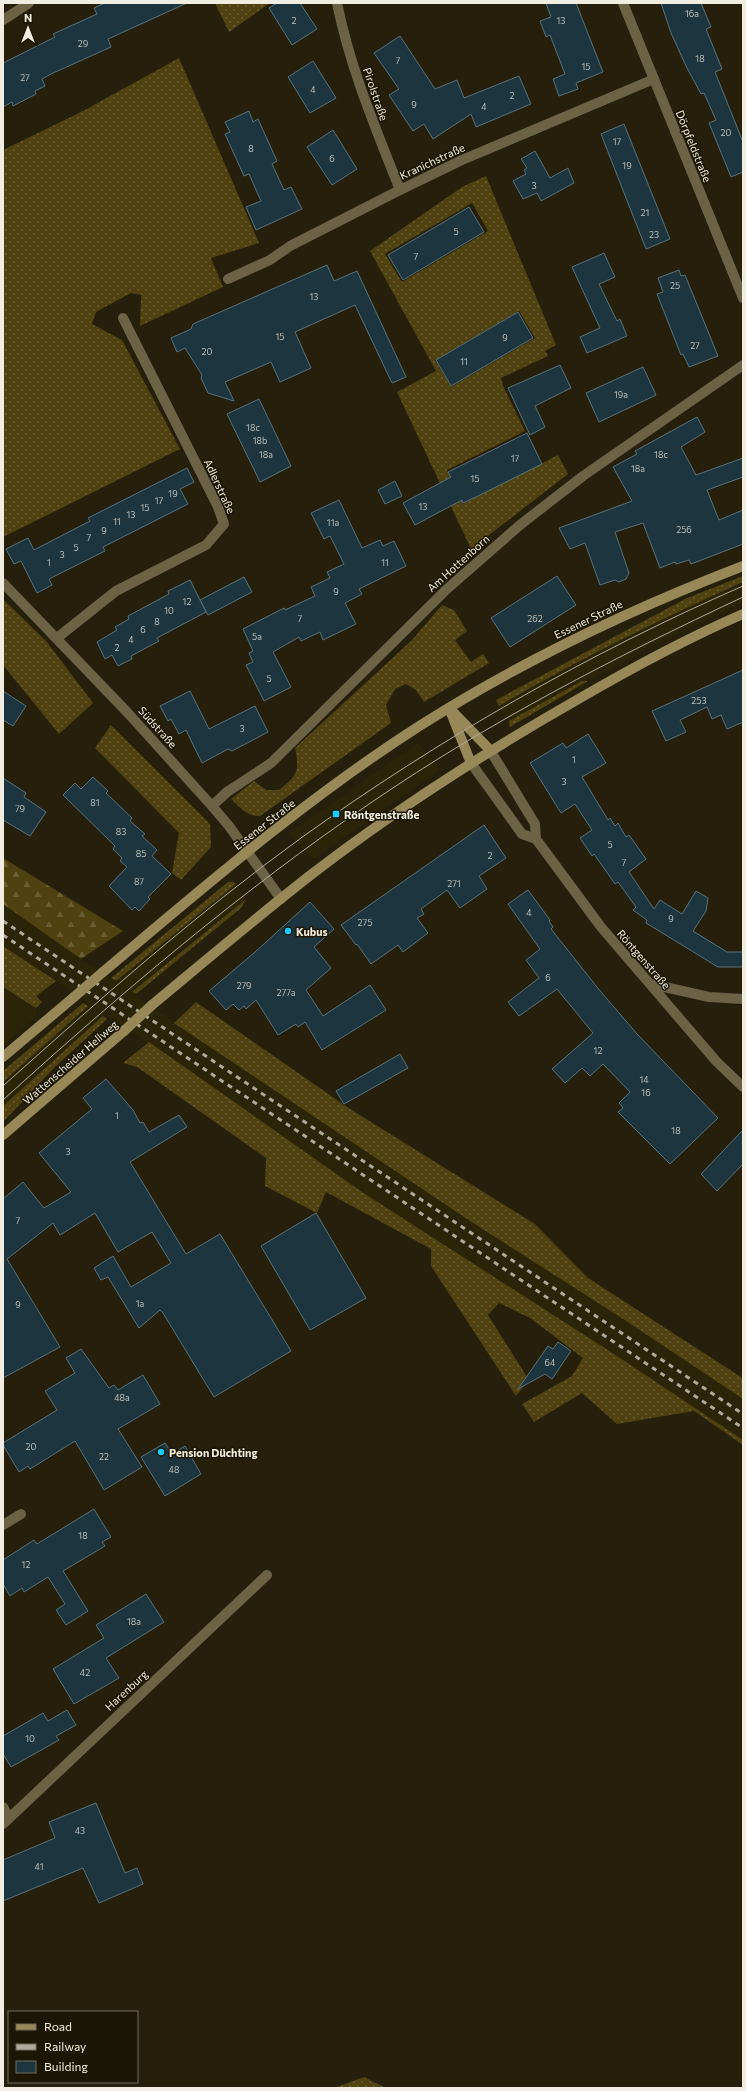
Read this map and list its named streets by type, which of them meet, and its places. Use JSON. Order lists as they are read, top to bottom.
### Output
{
  "streets": {
    "main road": ["Essener Straße", "Wattenscheider Hellweg"],
    "street": [
      "Pirolstraße",
      "Dörpfeldstraße",
      "Kranichstraße",
      "Adlerstraße",
      "Am Hottenborn",
      "Südstraße",
      "Röntgenstraße",
      "Harenburg"
    ]
  },
  "crossings": [
    ["Pirolstraße", "Kranichstraße"],
    ["Dörpfeldstraße", "Kranichstraße"],
    ["Adlerstraße", "Südstraße"],
    ["Am Hottenborn", "Südstraße"],
    ["Essener Straße", "Südstraße"],
    ["Südstraße", "Wattenscheider Hellweg"]
  ],
  "places": {
    "transit": ["Röntgenstraße"],
    "other": ["Kubus", "Pension Düchting"]
  },
  "house_numbers": [
    "16a",
    "2",
    "13",
    "29",
    "18",
    "7",
    "15",
    "27",
    "4",
    "2",
    "9",
    "4",
    "20",
    "17",
    "8",
    "6",
    "19",
    "3",
    "21",
    "5",
    "23",
    "7",
    "25",
    "13",
    "15",
    "9",
    "27",
    "20",
    "11",
    "19a",
    "18c",
    "18b",
    "18a",
    "18c",
    "17",
    "18a",
    "15",
    "19",
    "17",
    "13",
    "15",
    "13",
    "11",
    "11a",
    "256",
    "9",
    "7",
    "5",
    "3",
    "1",
    "11",
    "9",
    "12",
    "10",
    "7",
    "262",
    "8",
    "6",
    "5a",
    "4",
    "2",
    "5",
    "253",
    "3",
    "1",
    "3",
    "81",
    "79",
    "83",
    "5",
    "85",
    "2",
    "7",
    "87",
    "271",
    "4",
    "9",
    "275",
    "6",
    "279",
    "277a",
    "12",
    "14",
    "16",
    "1",
    "18",
    "3",
    "7",
    "1a",
    "9",
    "64",
    "48a",
    "20",
    "22",
    "48",
    "18",
    "12",
    "18a",
    "42",
    "10",
    "43",
    "41"
  ],
  "legend": ["Road", "Railway", "Building"],
  "north": "top"
}
